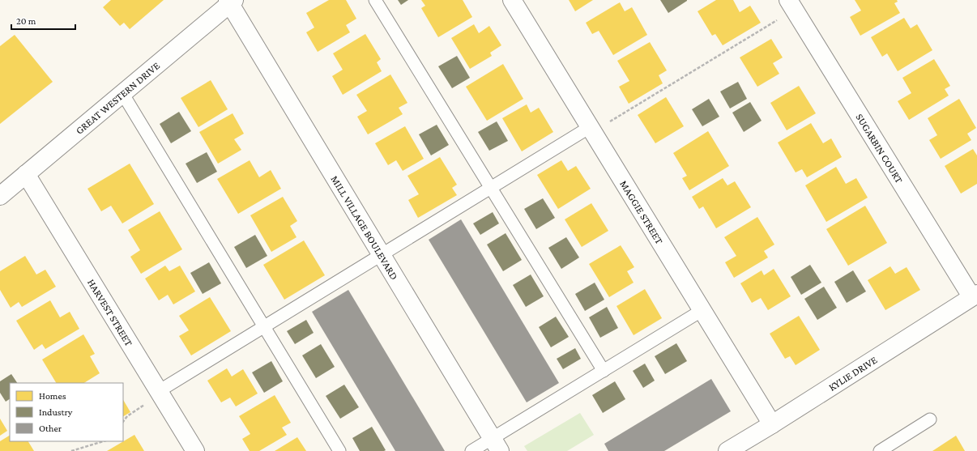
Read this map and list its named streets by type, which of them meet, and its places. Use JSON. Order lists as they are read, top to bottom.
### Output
{
  "streets": {
    "street": [
      "GREAT WESTERN DRIVE",
      "SUGARBIN COURT",
      "MAGGIE STREET",
      "MILL VILLAGE BOULEVARD",
      "HARVEST STREET",
      "KYLIE DRIVE"
    ]
  },
  "crossings": [
    ["GREAT WESTERN DRIVE", "MILL VILLAGE BOULEVARD"],
    ["GREAT WESTERN DRIVE", "HARVEST STREET"],
    ["SUGARBIN COURT", "KYLIE DRIVE"],
    ["MAGGIE STREET", "KYLIE DRIVE"]
  ],
  "legend": ["Homes", "Industry", "Other"],
  "scale_bar": "20 m"
}
